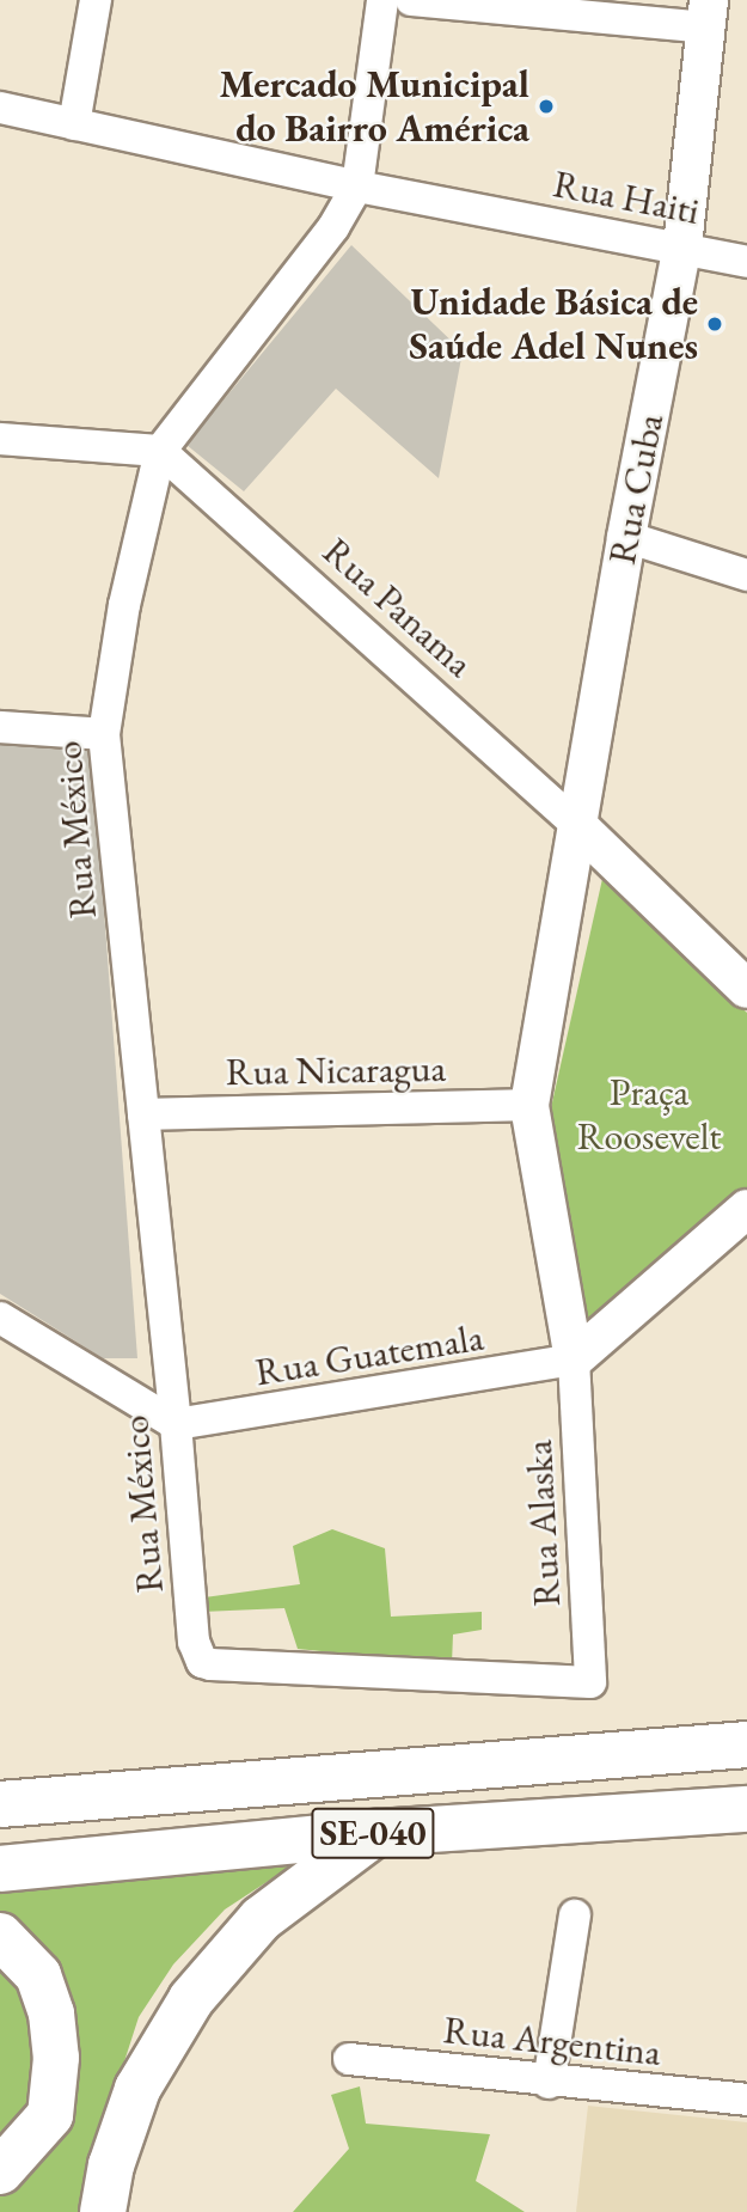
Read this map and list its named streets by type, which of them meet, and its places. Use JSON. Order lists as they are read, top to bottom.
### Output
{
  "streets": {
    "main road": ["SE-040"],
    "street": [
      "Rua Haiti",
      "Rua Cuba",
      "Rua Panama",
      "Rua México",
      "Rua Nicaragua",
      "Rua Guatemala",
      "Rua Alaska",
      "Rua Argentina"
    ]
  },
  "crossings": [
    ["Rua Haiti", "Rua Cuba"],
    ["Rua Haiti", "Rua México"],
    ["Rua Cuba", "Rua Panama"],
    ["Rua Cuba", "Rua Nicaragua"],
    ["Rua Panama", "Rua México"],
    ["Rua México", "Rua Nicaragua"],
    ["Rua México", "Rua Guatemala"],
    ["Rua México", "Rua Alaska"],
    ["Rua Guatemala", "Rua Alaska"]
  ],
  "parks": ["Praça Roosevelt"],
  "places": ["Mercado Municipal do Bairro América", "Unidade Básica de Saúde Adel Nunes"]
}
